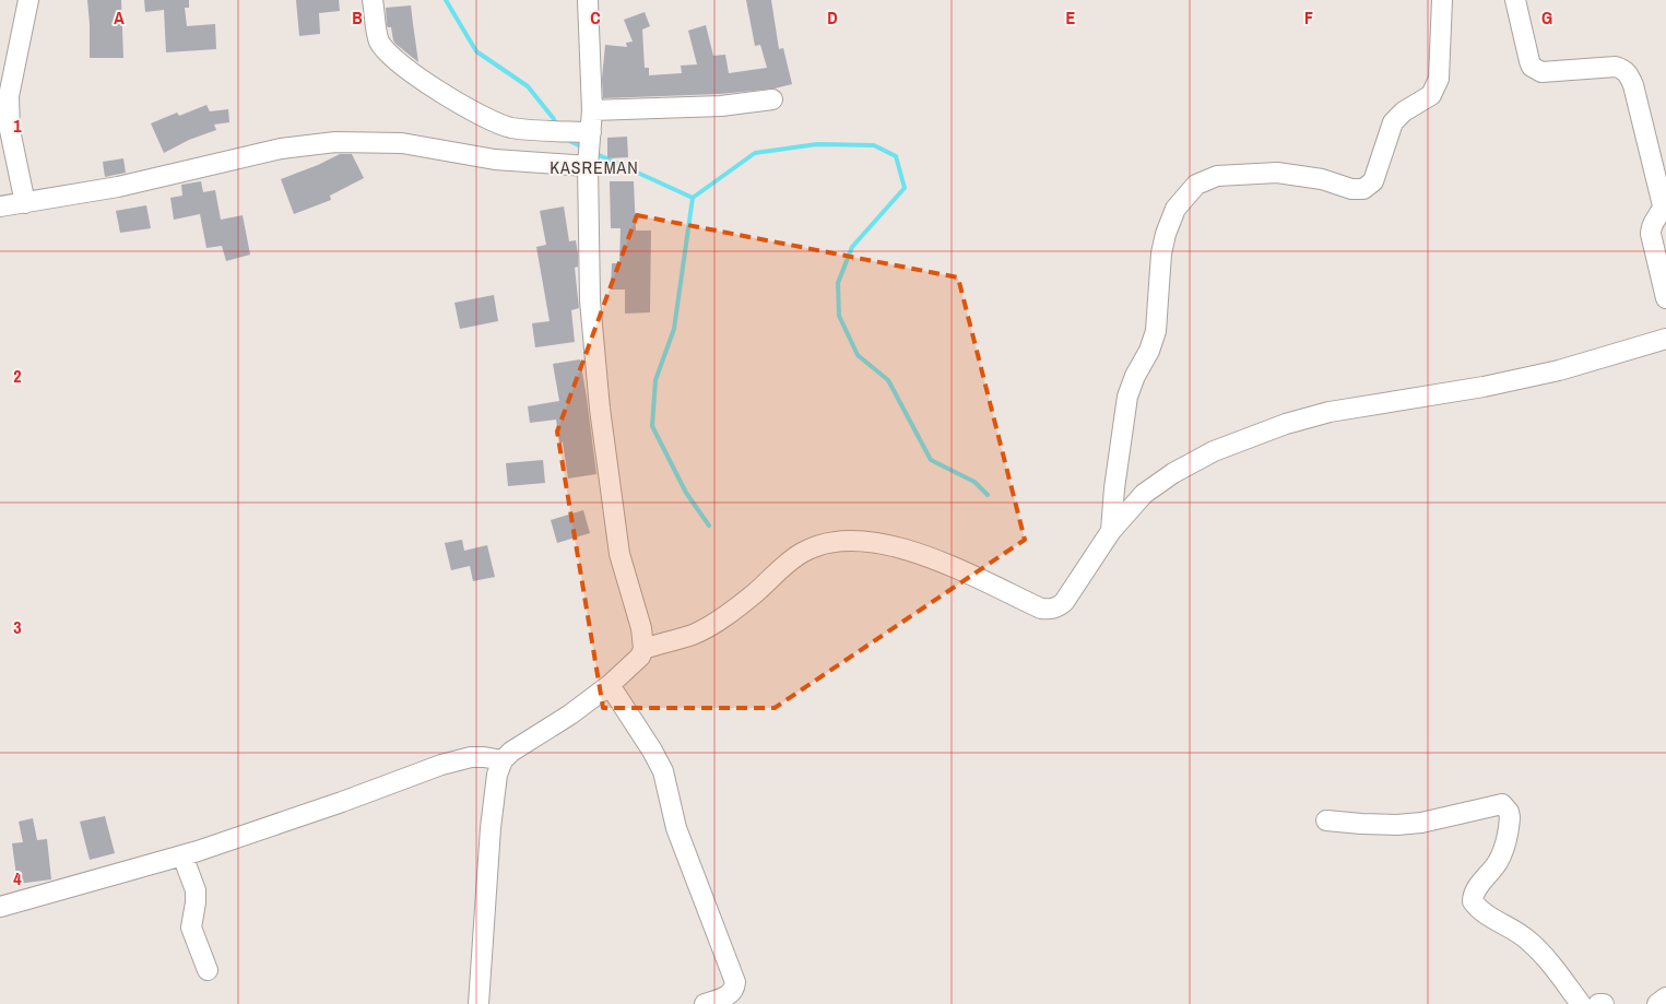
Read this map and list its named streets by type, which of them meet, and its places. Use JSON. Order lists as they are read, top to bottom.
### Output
{
  "districts": ["KASREMAN"],
  "grid": {
    "columns": [
      "A",
      "B",
      "C",
      "D",
      "E",
      "F",
      "G"
    ],
    "rows": [
      "1",
      "2",
      "3",
      "4"
    ]
  }
}
